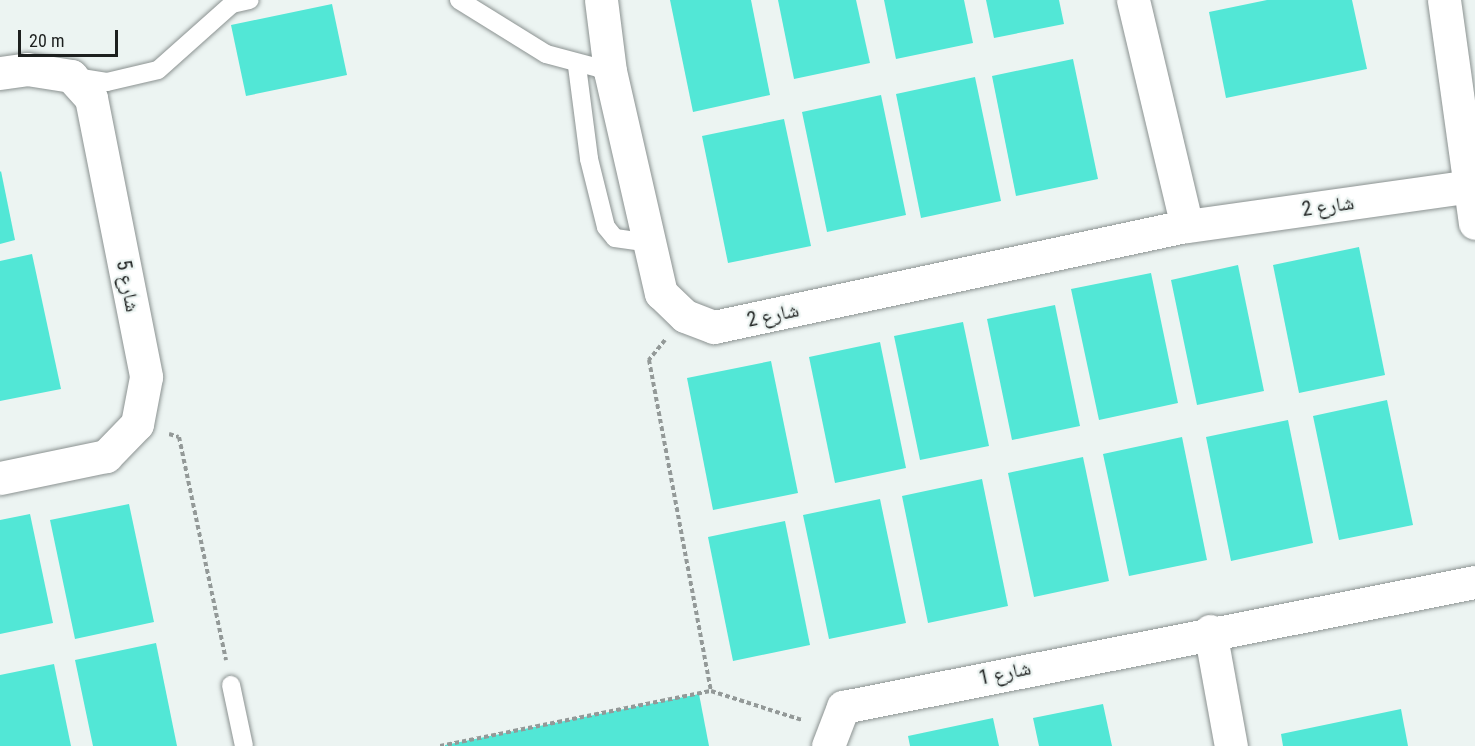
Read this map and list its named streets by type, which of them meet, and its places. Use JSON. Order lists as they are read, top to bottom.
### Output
{
  "streets": {
    "street": ["شارع 2", "شارع 5", "شارع 1"]
  },
  "scale_bar": "20 m"
}
